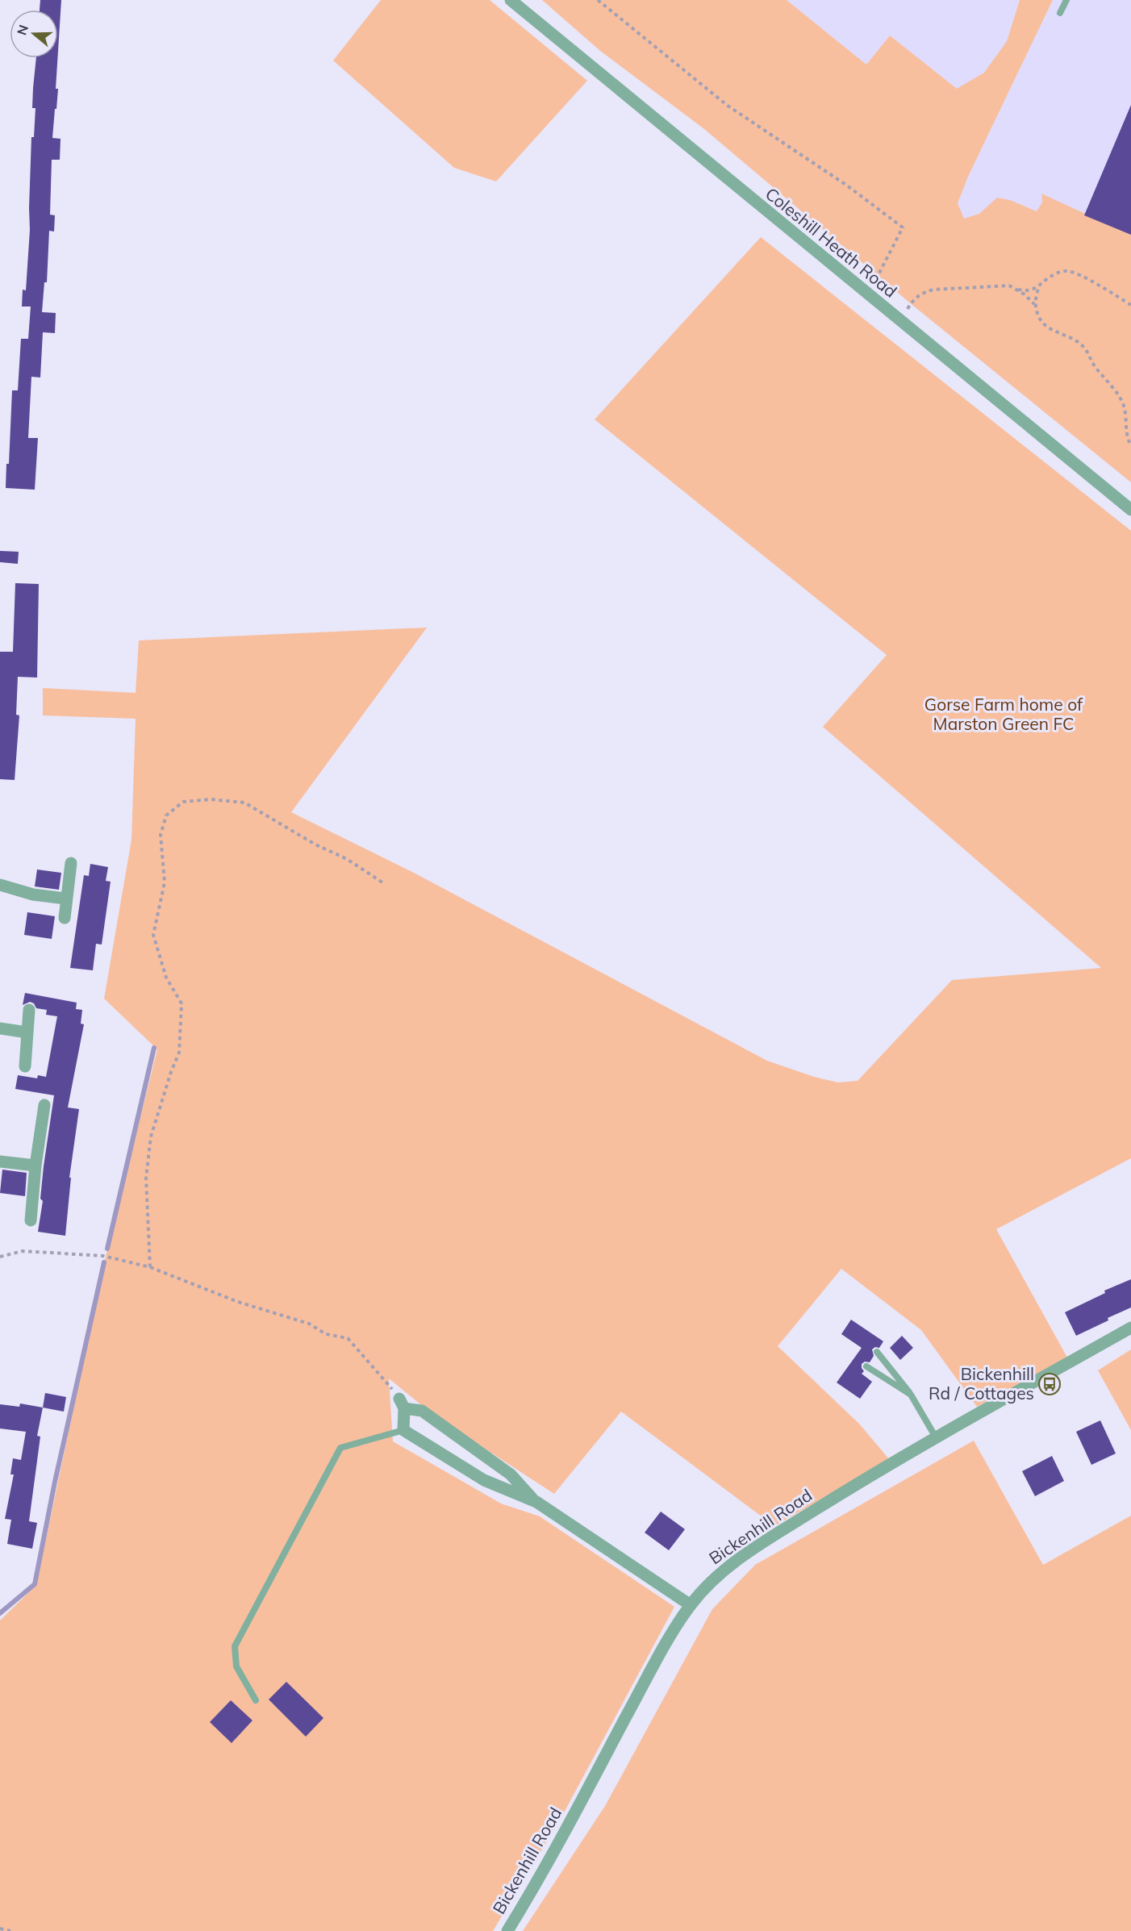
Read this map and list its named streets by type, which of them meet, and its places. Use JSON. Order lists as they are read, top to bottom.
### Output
{
  "streets": {
    "street": ["Coleshill Heath Road", "Bickenhill Road"]
  },
  "parks": ["Gorse Farm home of Marston Green FC"],
  "places": {
    "bus stop": ["Bickenhill Rd / Cottages"]
  },
  "north": "left"
}
